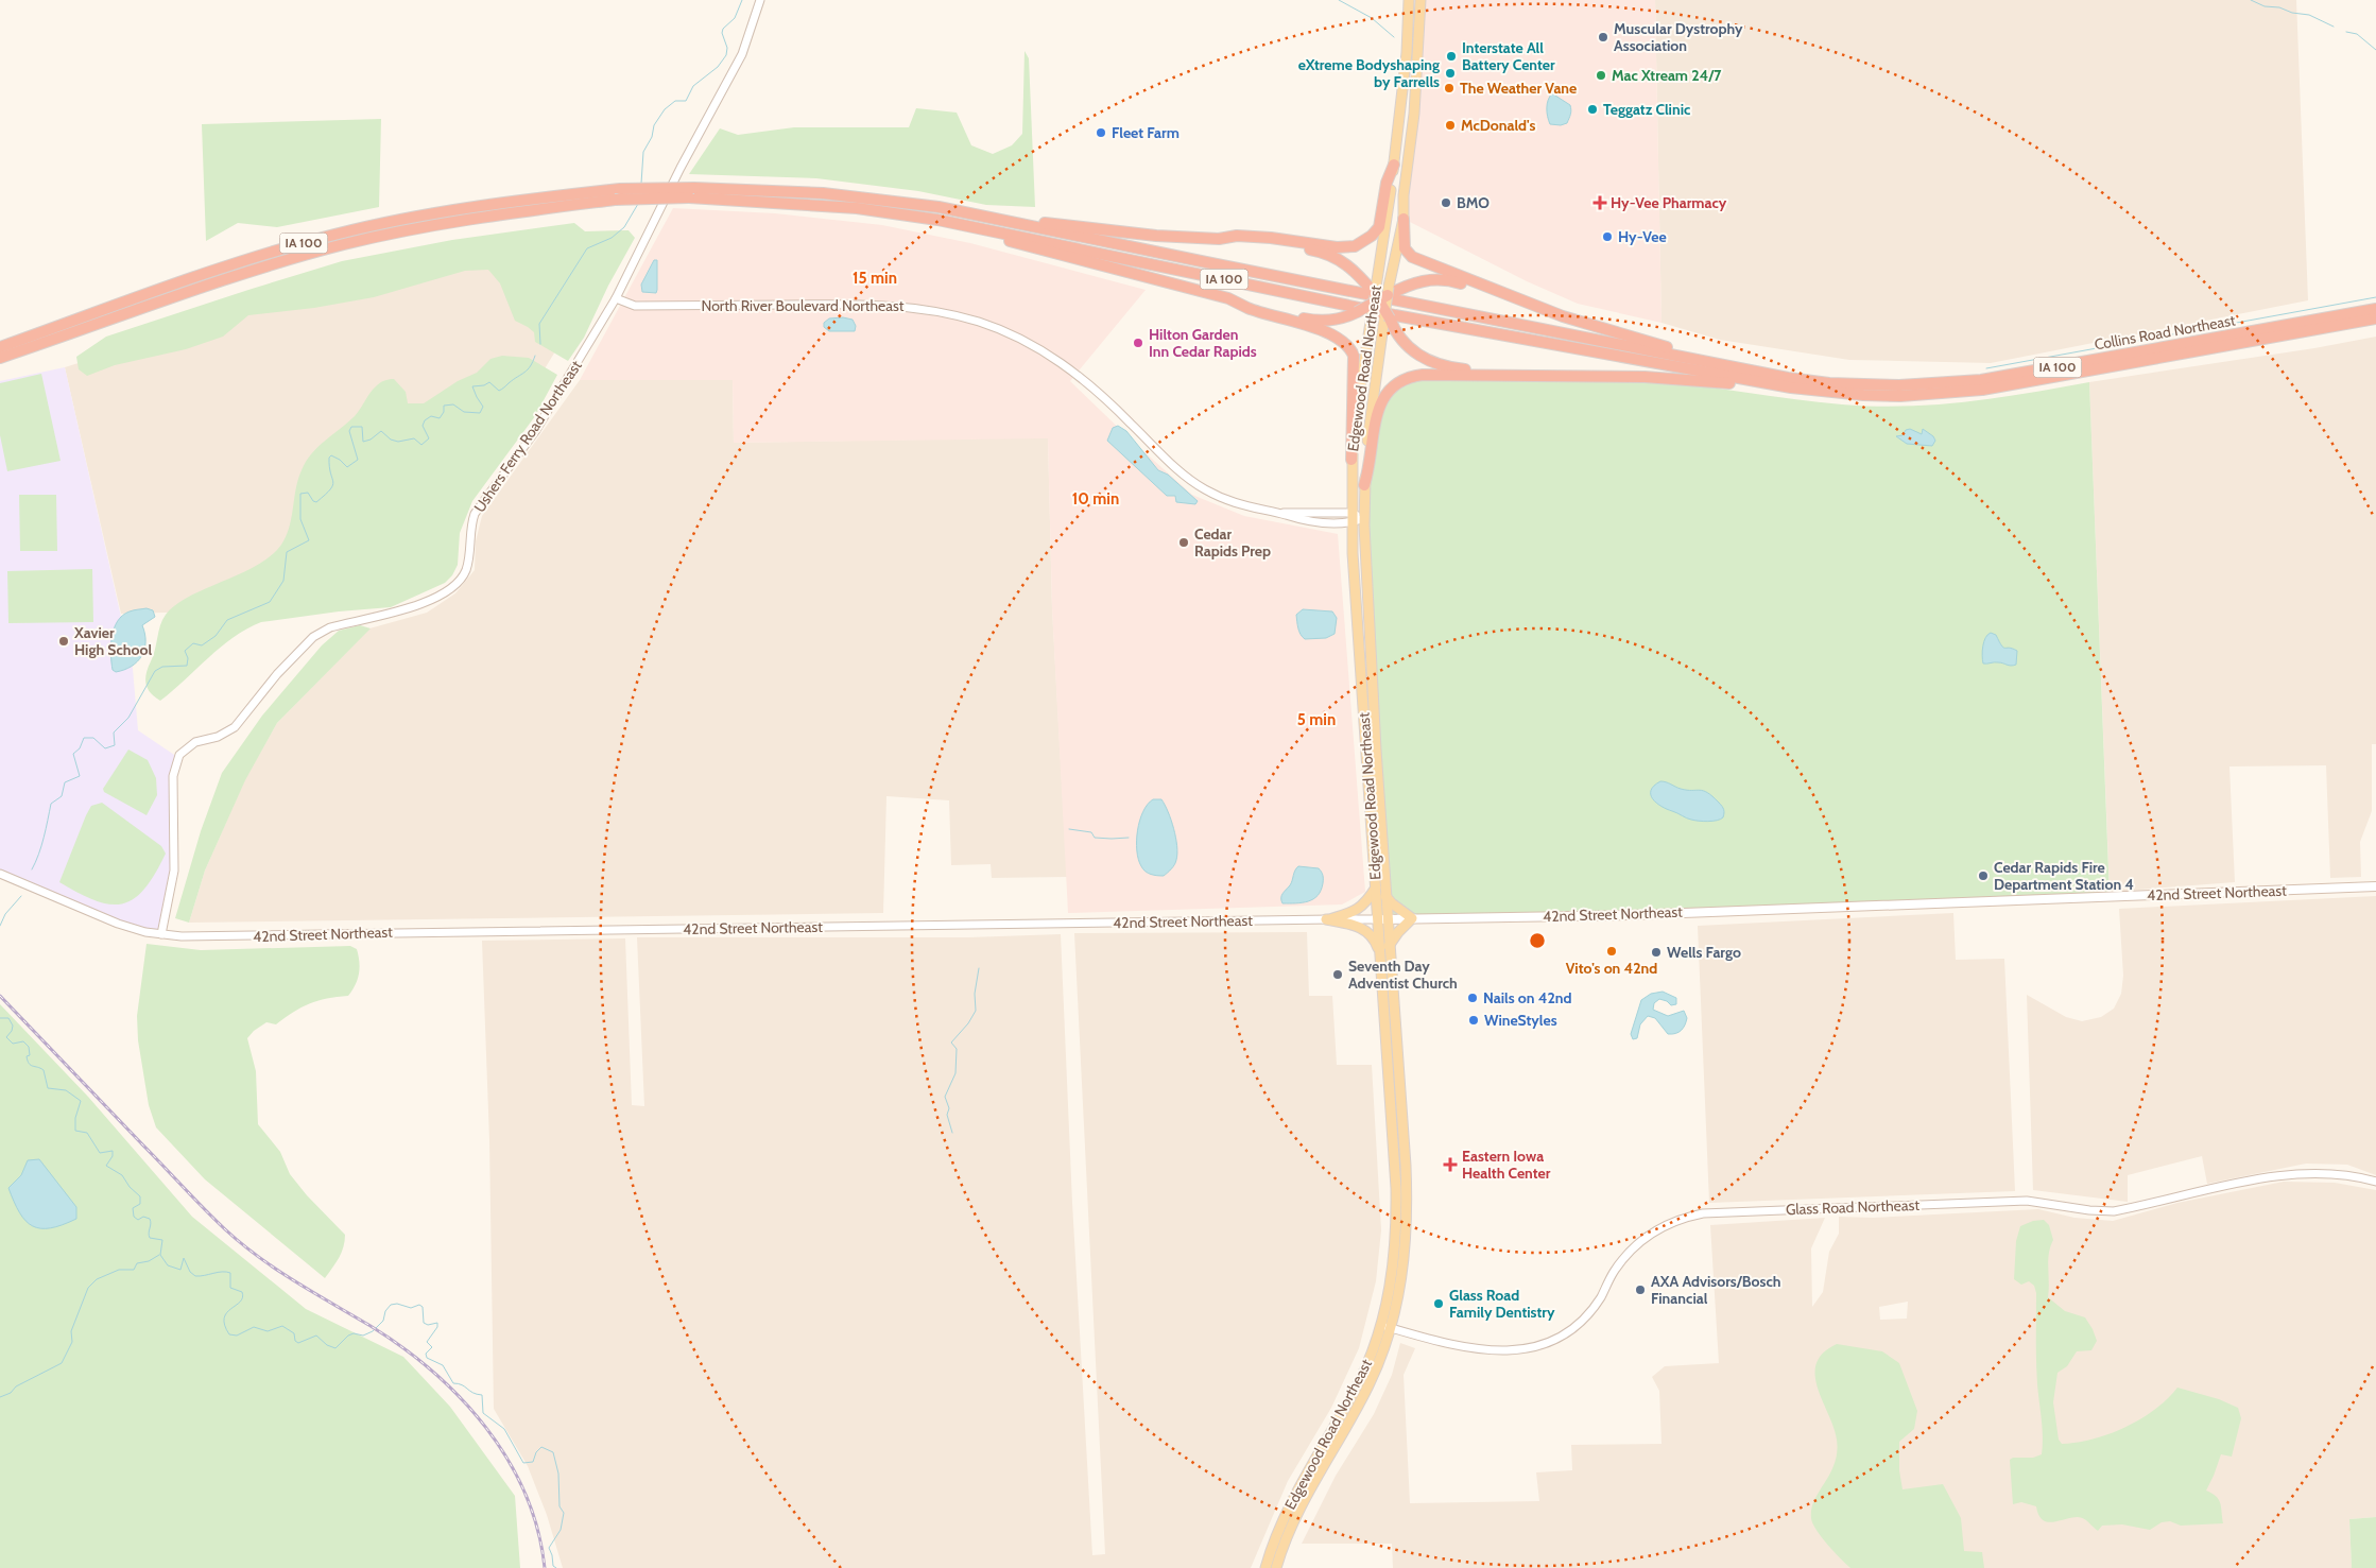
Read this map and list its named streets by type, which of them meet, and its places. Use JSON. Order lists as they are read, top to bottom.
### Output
{
  "streets": {
    "highway": ["IA 100", "Collins Road Northeast"],
    "main road": ["Edgewood Road Northeast", "42nd Street Northeast"],
    "street": ["North River Boulevard Northeast", "Ushers Ferry Road Northeast", "Glass Road Northeast"]
  },
  "crossings": [
    ["IA 100", "Collins Road Northeast"],
    ["North River Boulevard Northeast", "Edgewood Road Northeast"],
    ["North River Boulevard Northeast", "Ushers Ferry Road Northeast"],
    ["Edgewood Road Northeast", "42nd Street Northeast"],
    ["Edgewood Road Northeast", "Glass Road Northeast"],
    ["Ushers Ferry Road Northeast", "42nd Street Northeast"]
  ],
  "places": {
    "other": [
      "Muscular Dystrophy Association",
      "Interstate All Battery Center",
      "eXtreme Bodyshaping by Farrells",
      "Mac Xtream 24/7",
      "The Weather Vane",
      "Teggatz Clinic",
      "McDonald's",
      "Fleet Farm",
      "BMO",
      "Hy-Vee",
      "Hilton Garden Inn Cedar Rapids",
      "Cedar Rapids Prep",
      "Xavier High School",
      "Cedar Rapids Fire Department Station 4",
      "Vito's on 42nd",
      "Wells Fargo",
      "Seventh Day Adventist Church",
      "Nails on 42nd",
      "WineStyles",
      "AXA Advisors/Bosch Financial",
      "Glass Road Family Dentistry"
    ],
    "health": ["Hy-Vee Pharmacy", "Eastern Iowa Health Center"]
  },
  "rings": ["15 min", "10 min", "5 min"]
}
